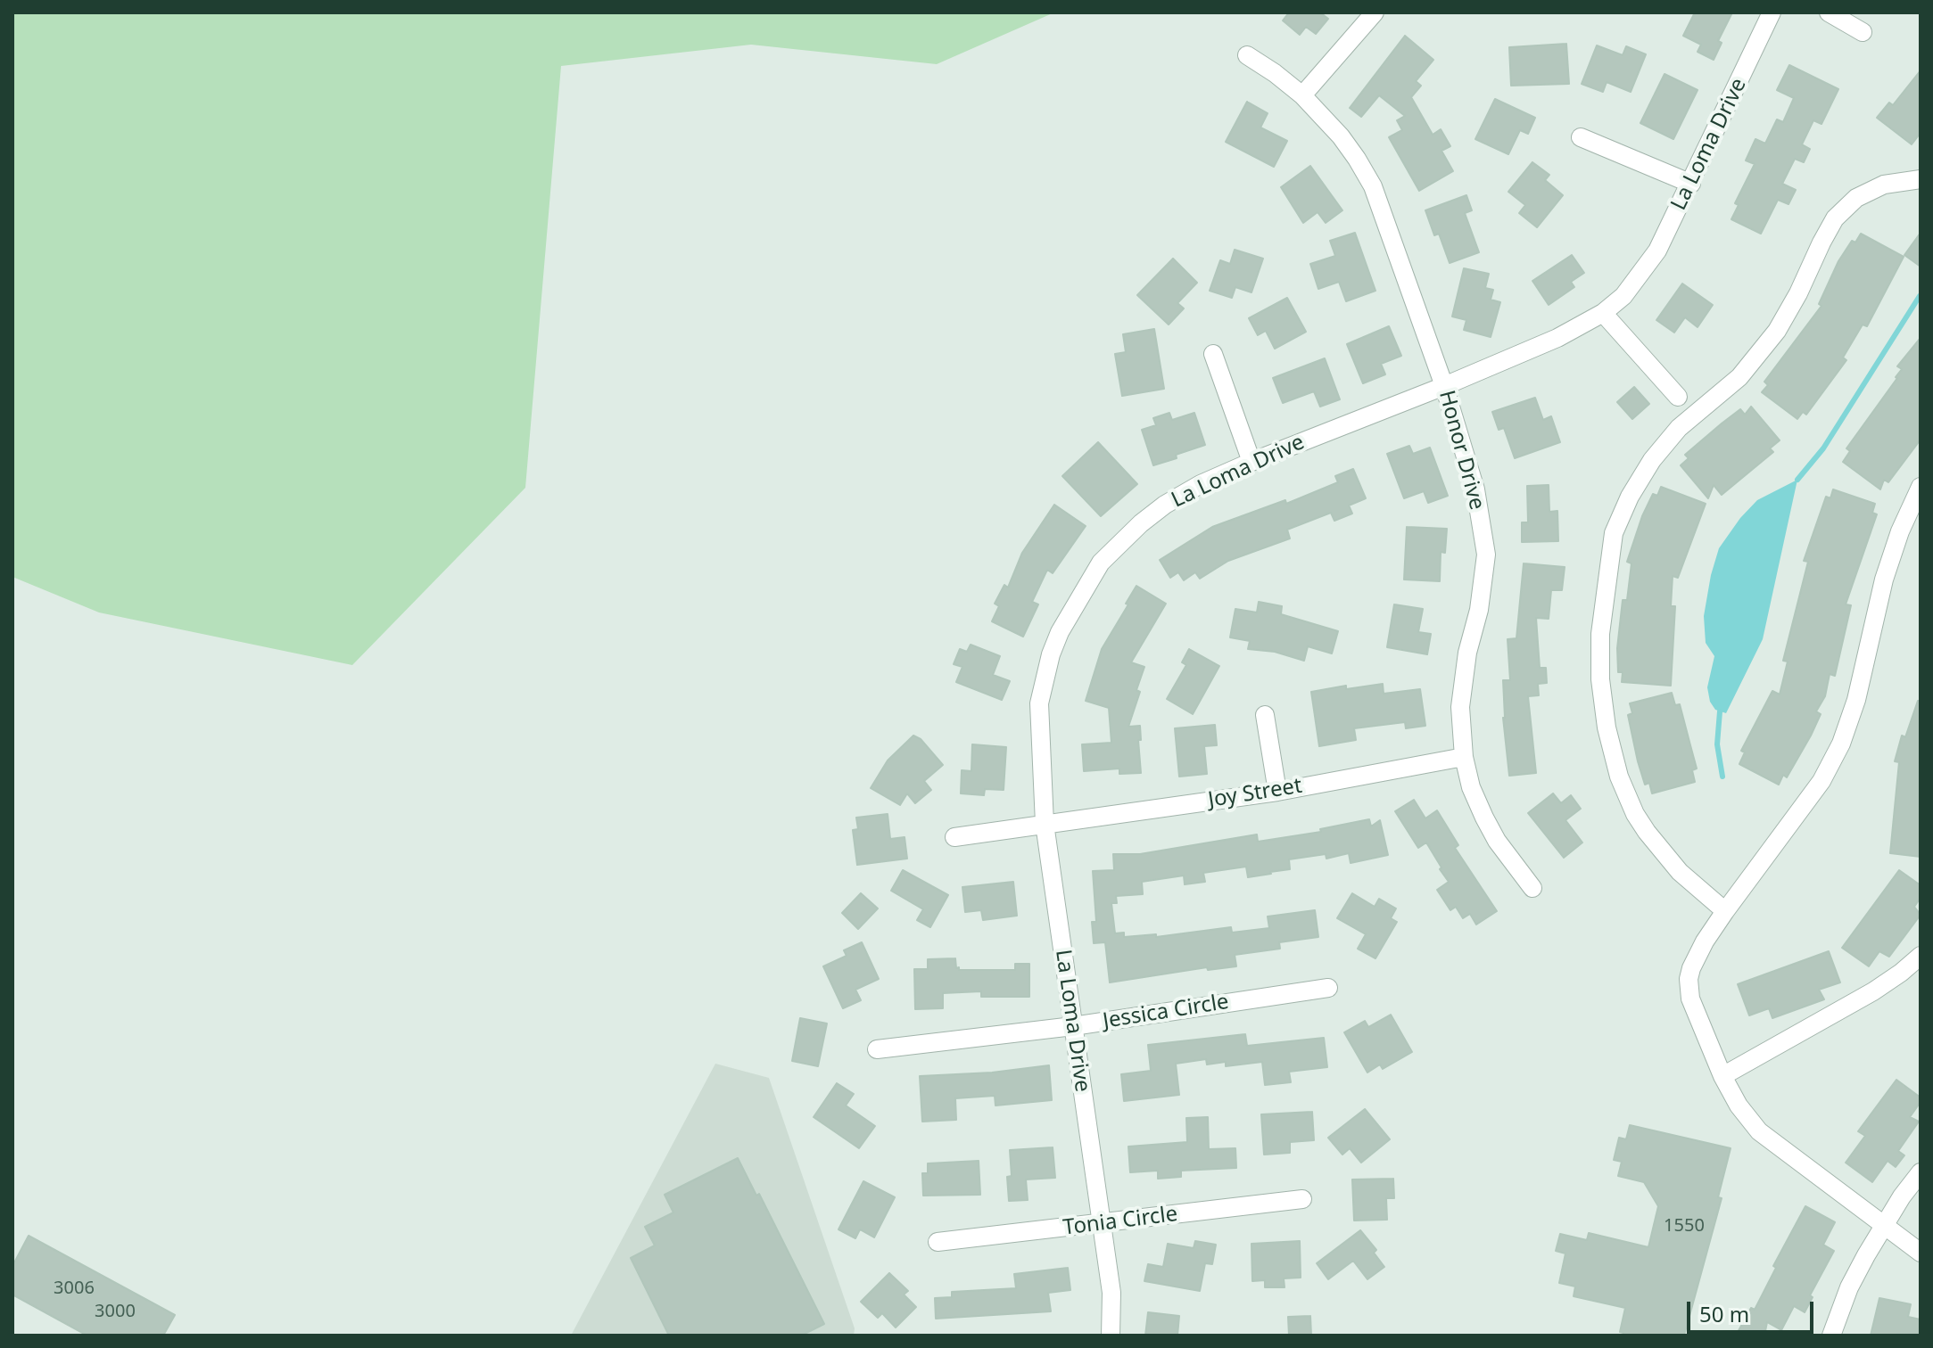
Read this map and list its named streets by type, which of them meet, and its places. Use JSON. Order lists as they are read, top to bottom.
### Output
{
  "streets": {
    "street": [
      "La Loma Drive",
      "Honor Drive",
      "Joy Street",
      "Jessica Circle",
      "Tonia Circle"
    ]
  },
  "crossings": [
    ["La Loma Drive", "Honor Drive"],
    ["La Loma Drive", "Joy Street"],
    ["La Loma Drive", "Jessica Circle"],
    ["La Loma Drive", "Tonia Circle"],
    ["Honor Drive", "Joy Street"]
  ],
  "house_numbers": ["1550", "3006", "3000"],
  "scale_bar": "50 m"
}
